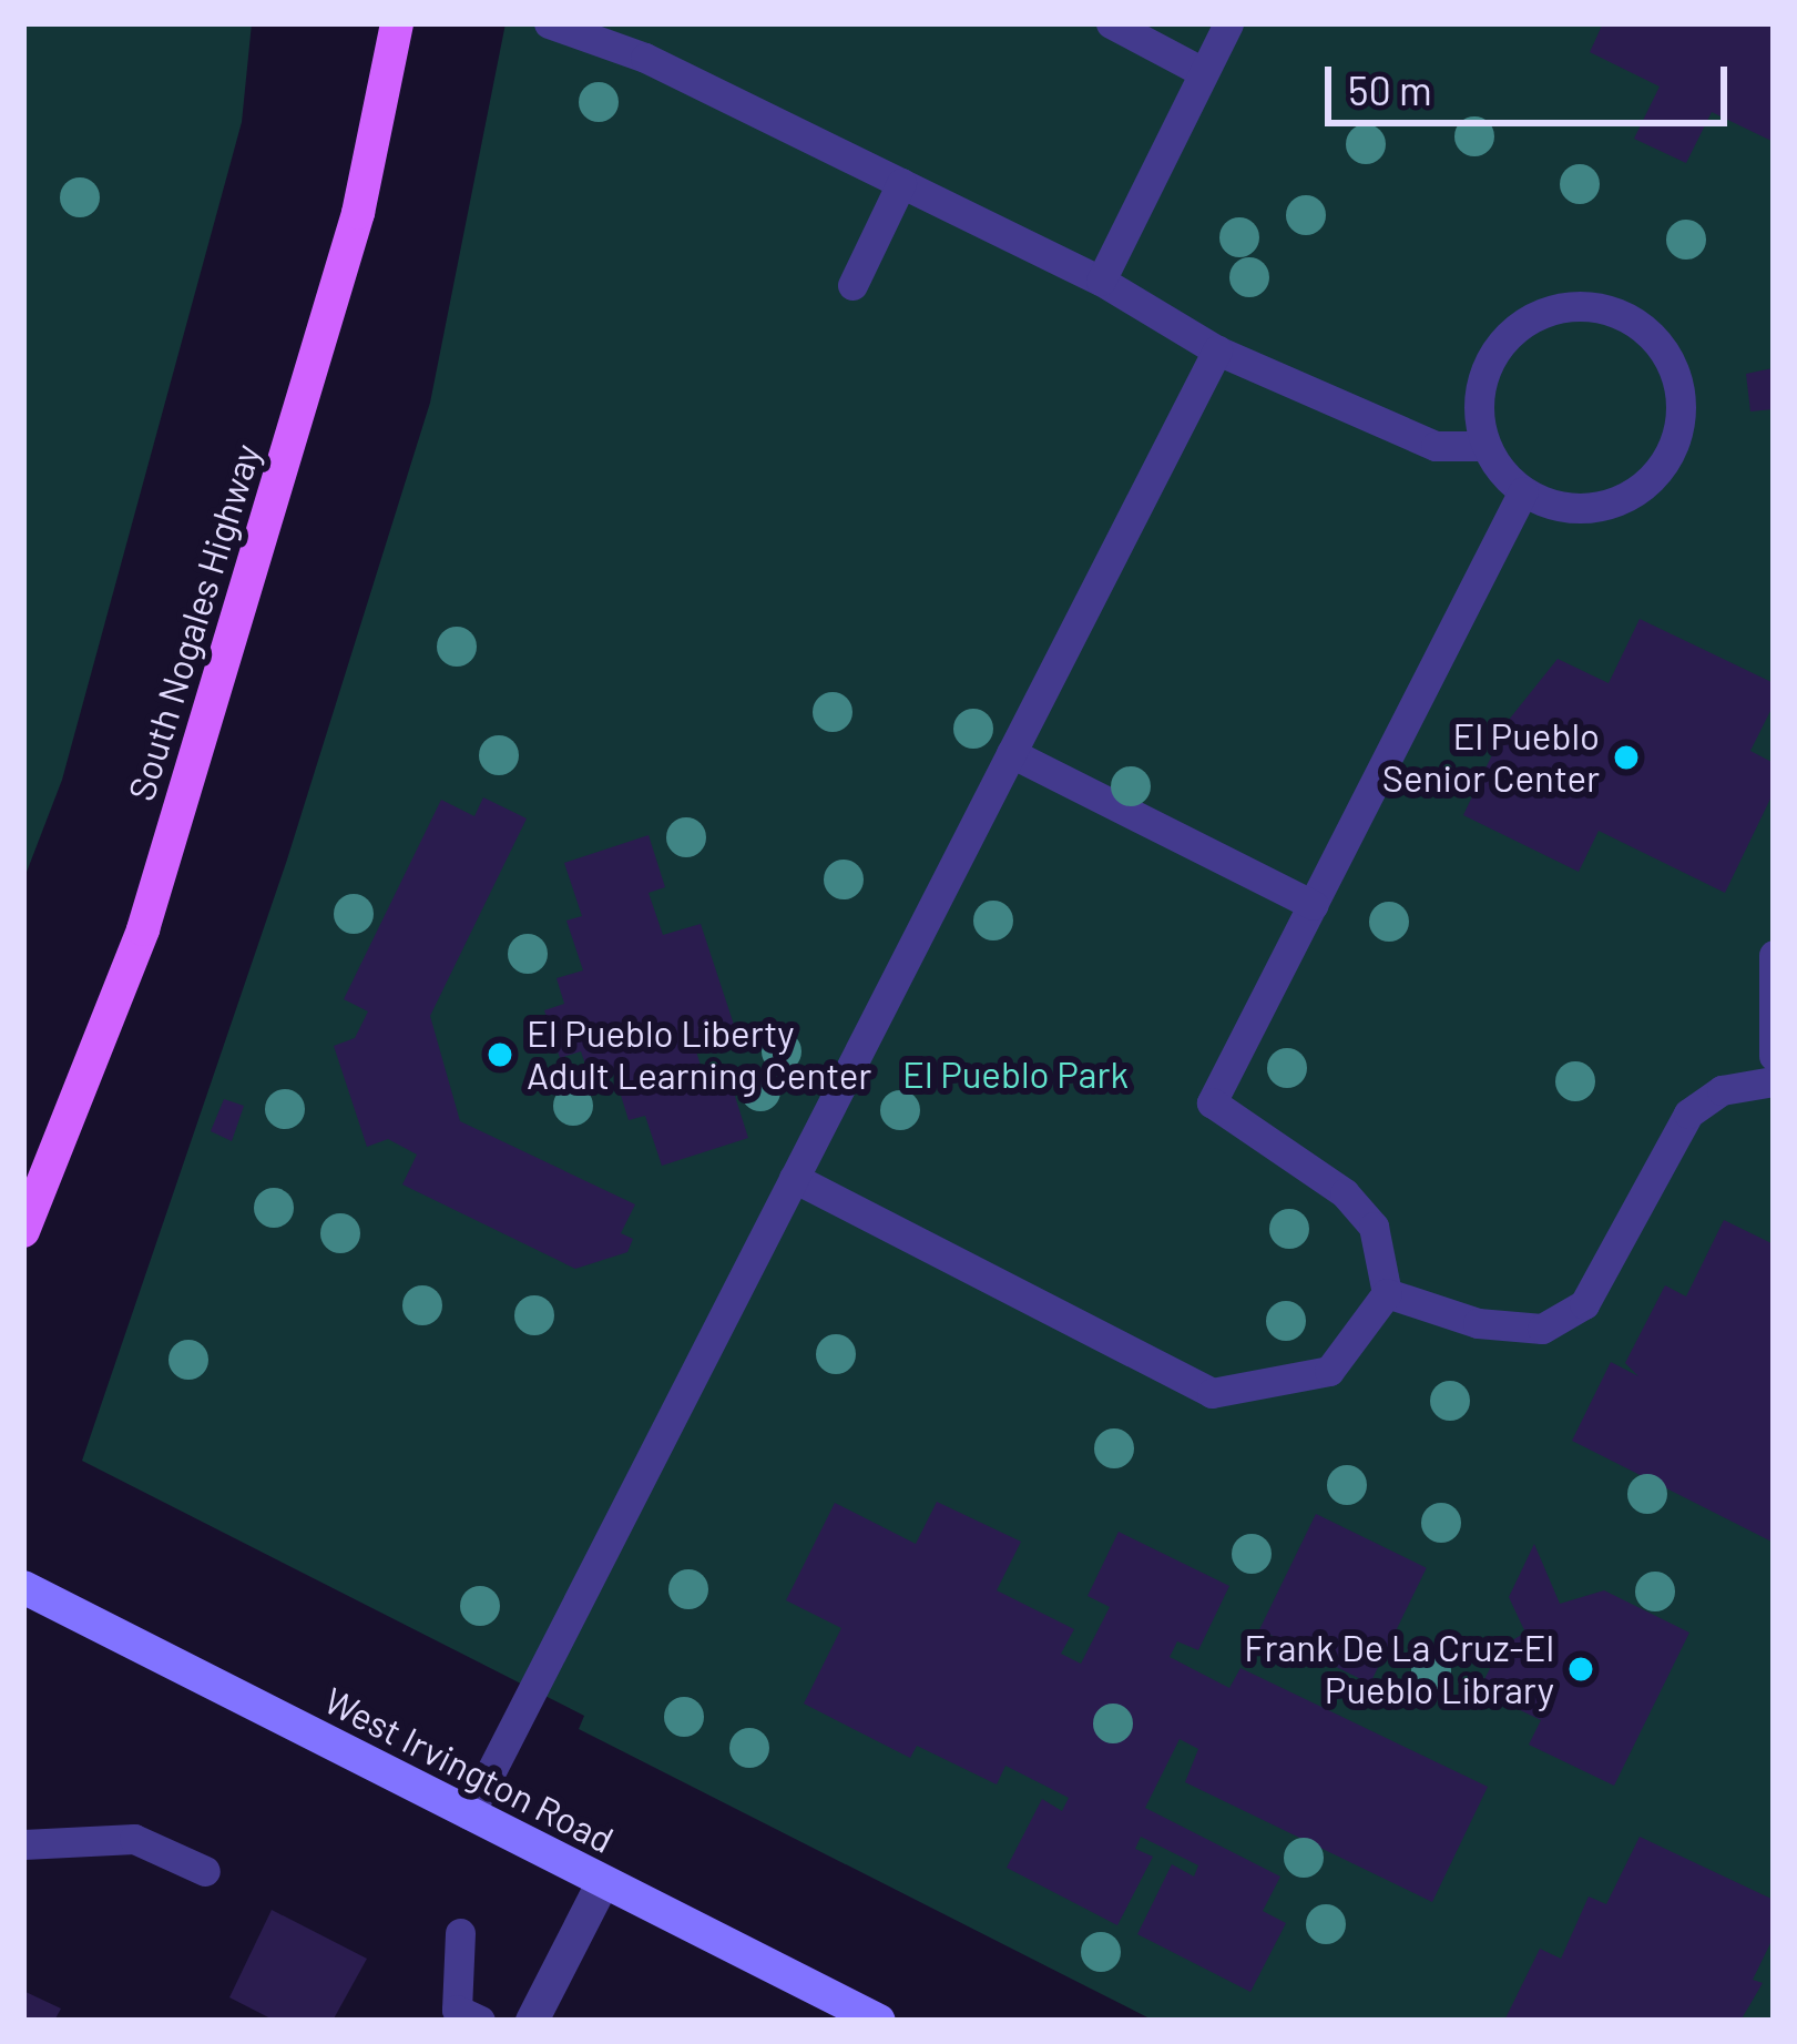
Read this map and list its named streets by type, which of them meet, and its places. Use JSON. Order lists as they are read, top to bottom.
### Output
{
  "streets": {
    "main road": ["South Nogales Highway", "West Irvington Road"]
  },
  "parks": ["El Pueblo Park"],
  "places": ["El Pueblo Senior Center", "El Pueblo Liberty Adult Learning Center", "Frank De La Cruz-El Pueblo Library"],
  "scale_bar": "50 m"
}
